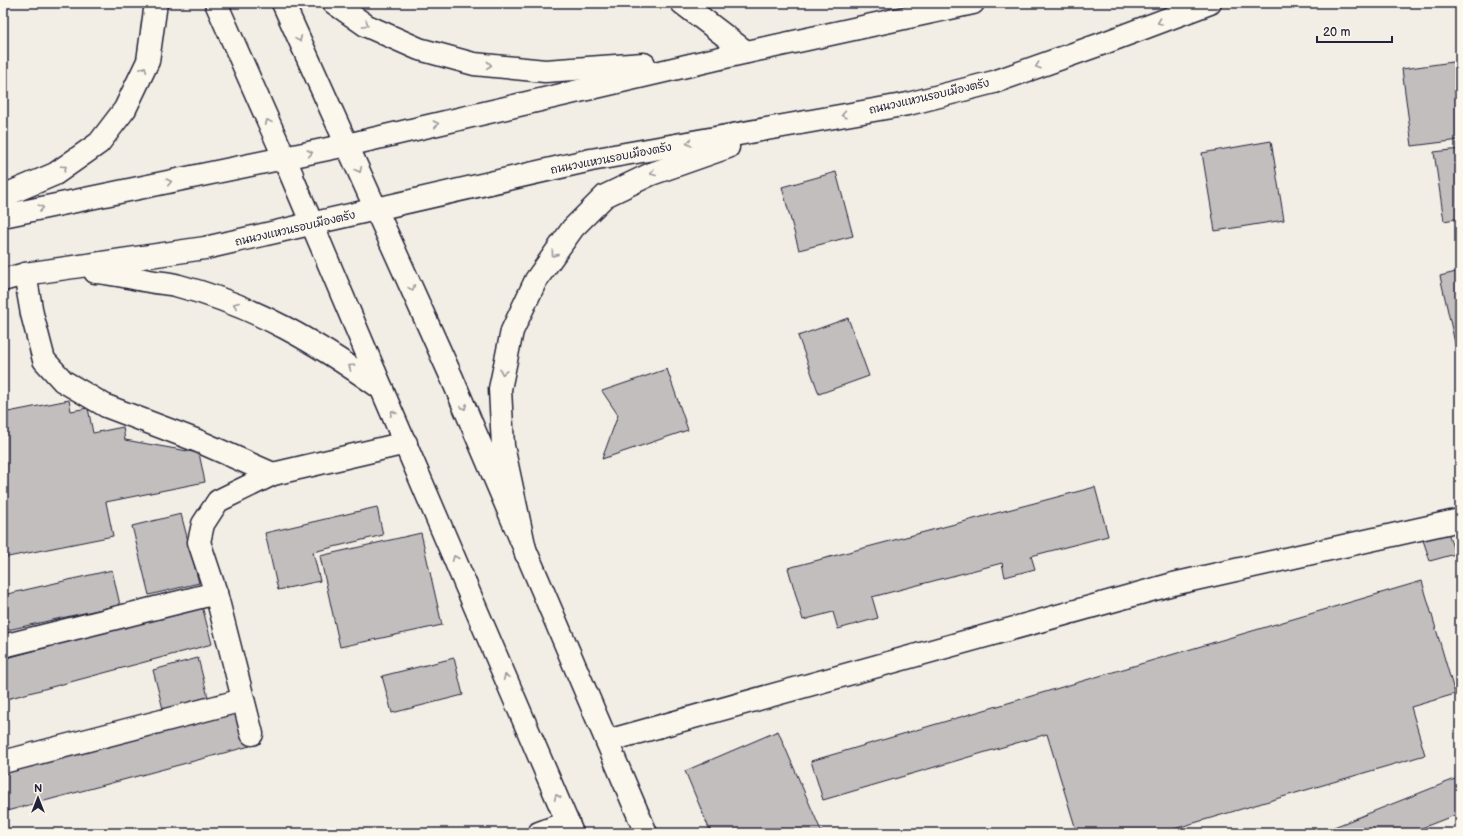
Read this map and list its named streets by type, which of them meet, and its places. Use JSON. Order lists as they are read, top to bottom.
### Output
{
  "streets": {
    "main road": ["ถนนวงแหวนรอบเมืองตรัง"]
  },
  "scale_bar": "20 m",
  "north": "top"
}
